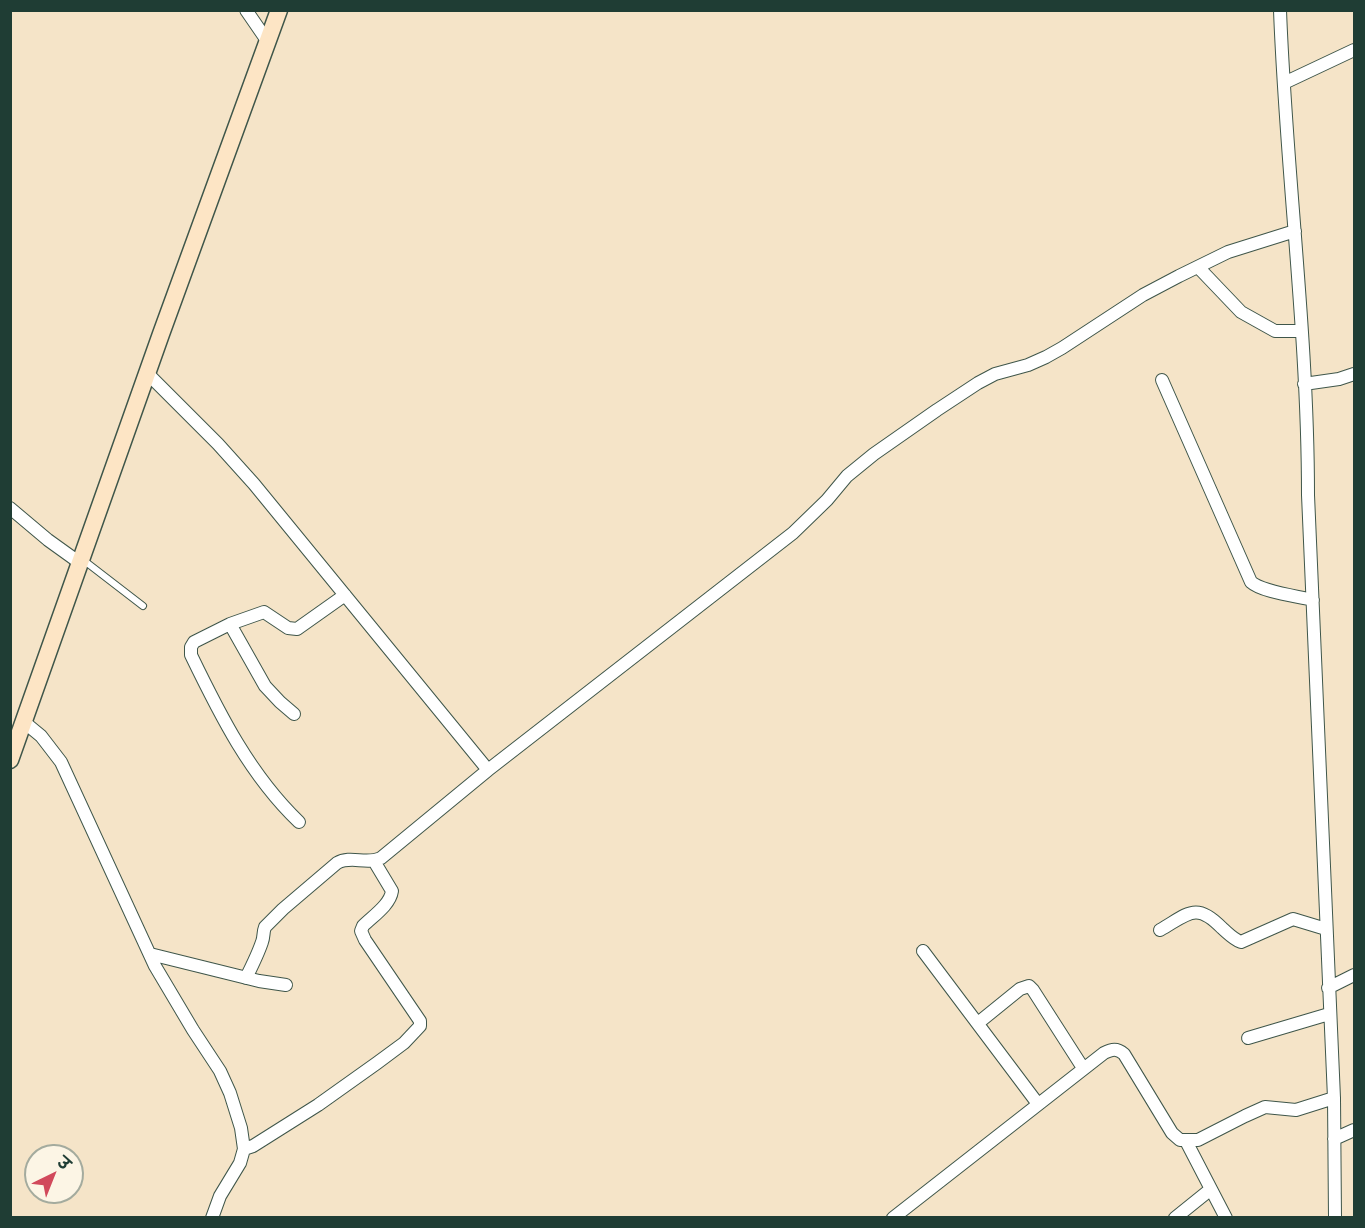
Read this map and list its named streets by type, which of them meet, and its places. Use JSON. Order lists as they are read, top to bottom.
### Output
{
  "north": "top right"
}
